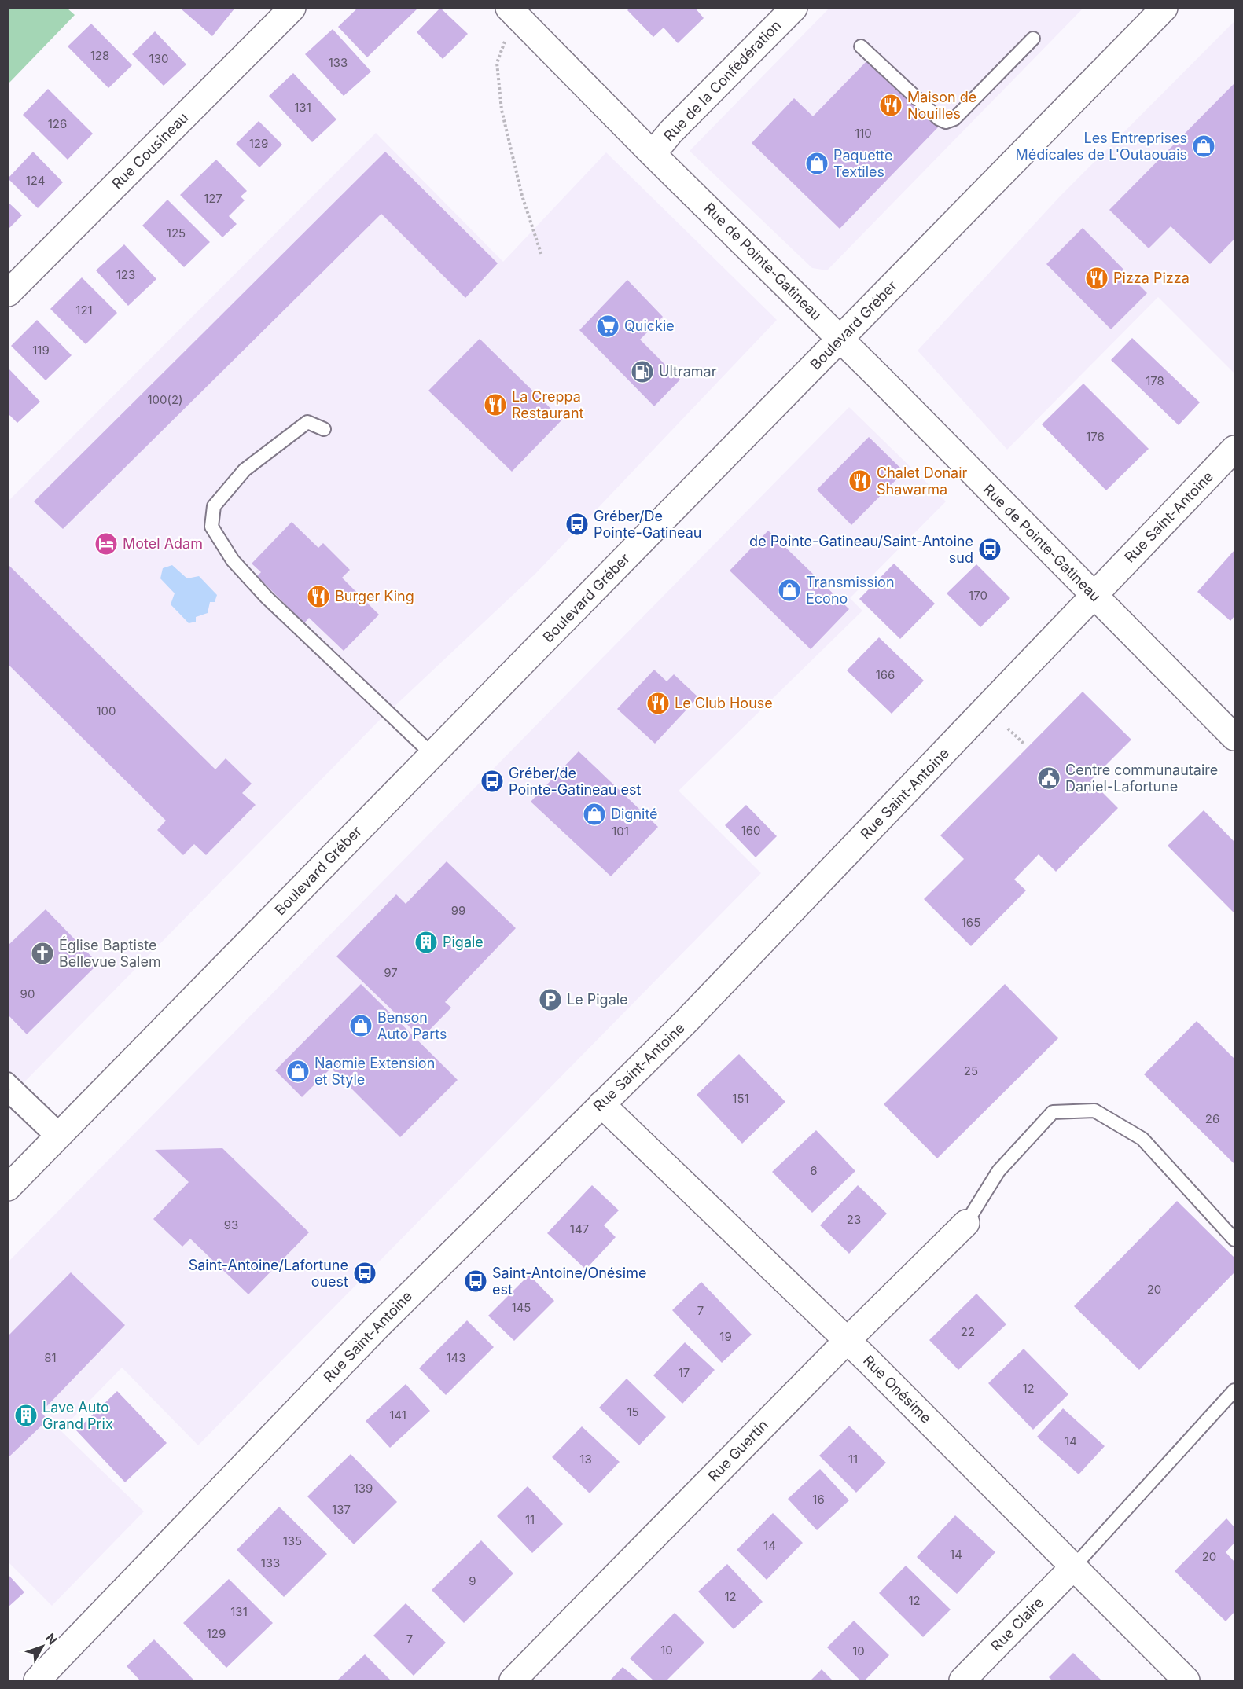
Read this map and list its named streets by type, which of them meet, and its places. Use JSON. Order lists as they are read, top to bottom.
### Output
{
  "streets": {
    "street": [
      "Rue de la Confédération",
      "Rue Cousineau",
      "Rue de Pointe-Gatineau",
      "Boulevard Gréber",
      "Rue Saint-Antoine",
      "Rue Onésime",
      "Rue Guertin",
      "Rue Claire"
    ]
  },
  "crossings": [
    ["Rue de la Confédération", "Rue de Pointe-Gatineau"],
    ["Rue de Pointe-Gatineau", "Boulevard Gréber"],
    ["Rue de Pointe-Gatineau", "Rue Saint-Antoine"],
    ["Rue Saint-Antoine", "Rue Onésime"],
    ["Rue Onésime", "Rue Guertin"],
    ["Rue Onésime", "Rue Claire"]
  ],
  "places": {
    "restaurant": [
      "Maison de Nouilles",
      "Pizza Pizza",
      "La Creppa Restaurant",
      "Chalet Donair Shawarma",
      "Burger King",
      "Le Club House"
    ],
    "shop": [
      "Les Entreprises Médicales de L'Outaouais",
      "Paquette Textiles",
      "Transmission Econo",
      "Dignité",
      "Benson Auto Parts",
      "Naomie Extension et Style"
    ],
    "supermarket": ["Quickie"],
    "fuel station": ["Ultramar"],
    "bus stop": [
      "Gréber/De Pointe-Gatineau",
      "de Pointe-Gatineau/Saint-Antoine sud",
      "Gréber/de Pointe-Gatineau est",
      "Saint-Antoine/Lafortune ouest",
      "Saint-Antoine/Onésime est"
    ],
    "hotel": ["Motel Adam"],
    "public building": ["Centre communautaire Daniel-Lafortune"],
    "building": ["Pigale", "Lave Auto Grand Prix"],
    "church": ["Église Baptiste Bellevue Salem"],
    "parking": ["Le Pigale"]
  },
  "house_numbers": [
    "128",
    "130",
    "133",
    "131",
    "126",
    "110",
    "129",
    "124",
    "127",
    "125",
    "123",
    "121",
    "119",
    "178",
    "100(2)",
    "176",
    "170",
    "166",
    "100",
    "160",
    "101",
    "99",
    "165",
    "97",
    "90",
    "25",
    "151",
    "26",
    "6",
    "23",
    "93",
    "147",
    "20",
    "145",
    "7",
    "22",
    "19",
    "81",
    "143",
    "17",
    "12",
    "15",
    "141",
    "14",
    "13",
    "11",
    "139",
    "16",
    "137",
    "11",
    "135",
    "14",
    "14",
    "20",
    "133",
    "9",
    "12",
    "12",
    "131",
    "129",
    "7",
    "10",
    "10"
  ],
  "north": "top right"
}
